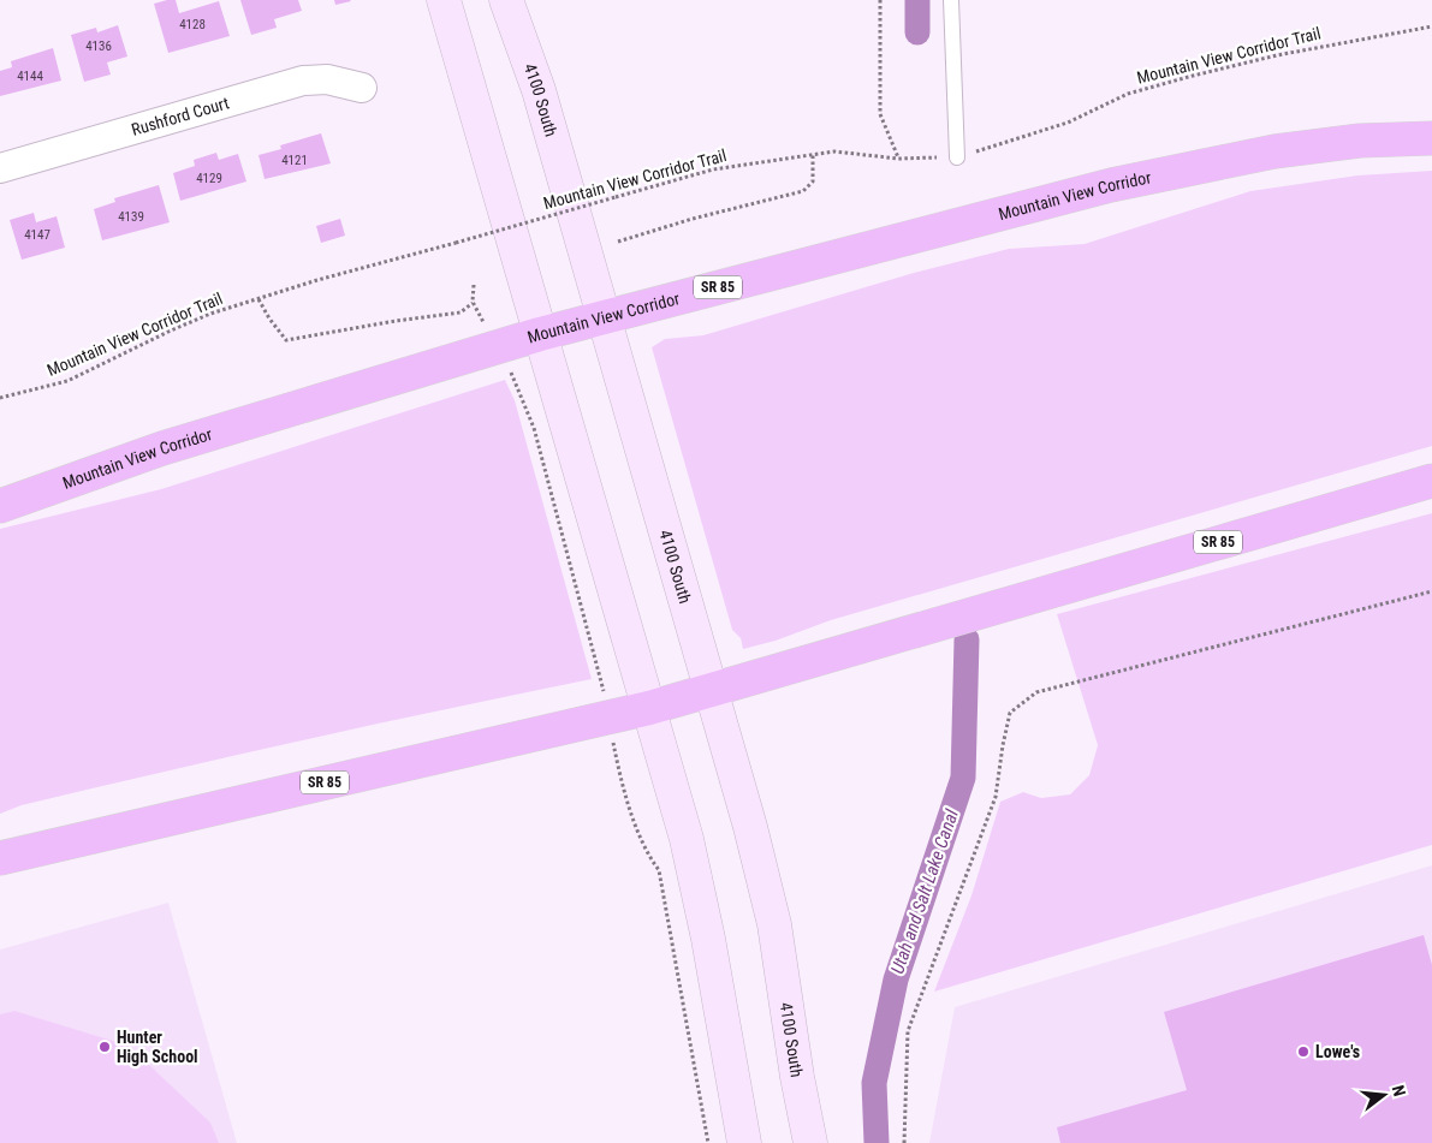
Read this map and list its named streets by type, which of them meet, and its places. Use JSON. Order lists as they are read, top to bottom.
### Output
{
  "streets": {
    "highway": ["Mountain View Corridor", "SR 85"],
    "main road": ["4100 South"],
    "street": ["Rushford Court"],
    "path": ["Mountain View Corridor Trail"]
  },
  "crossings": [
    ["4100 South", "Mountain View Corridor"],
    ["4100 South", "SR 85"]
  ],
  "water": ["Utah and Salt Lake Canal"],
  "places": ["Hunter High School", "Lowe's"],
  "house_numbers": [
    "4128",
    "4136",
    "4144",
    "4121",
    "4129",
    "4139",
    "4147"
  ],
  "north": "right"
}
